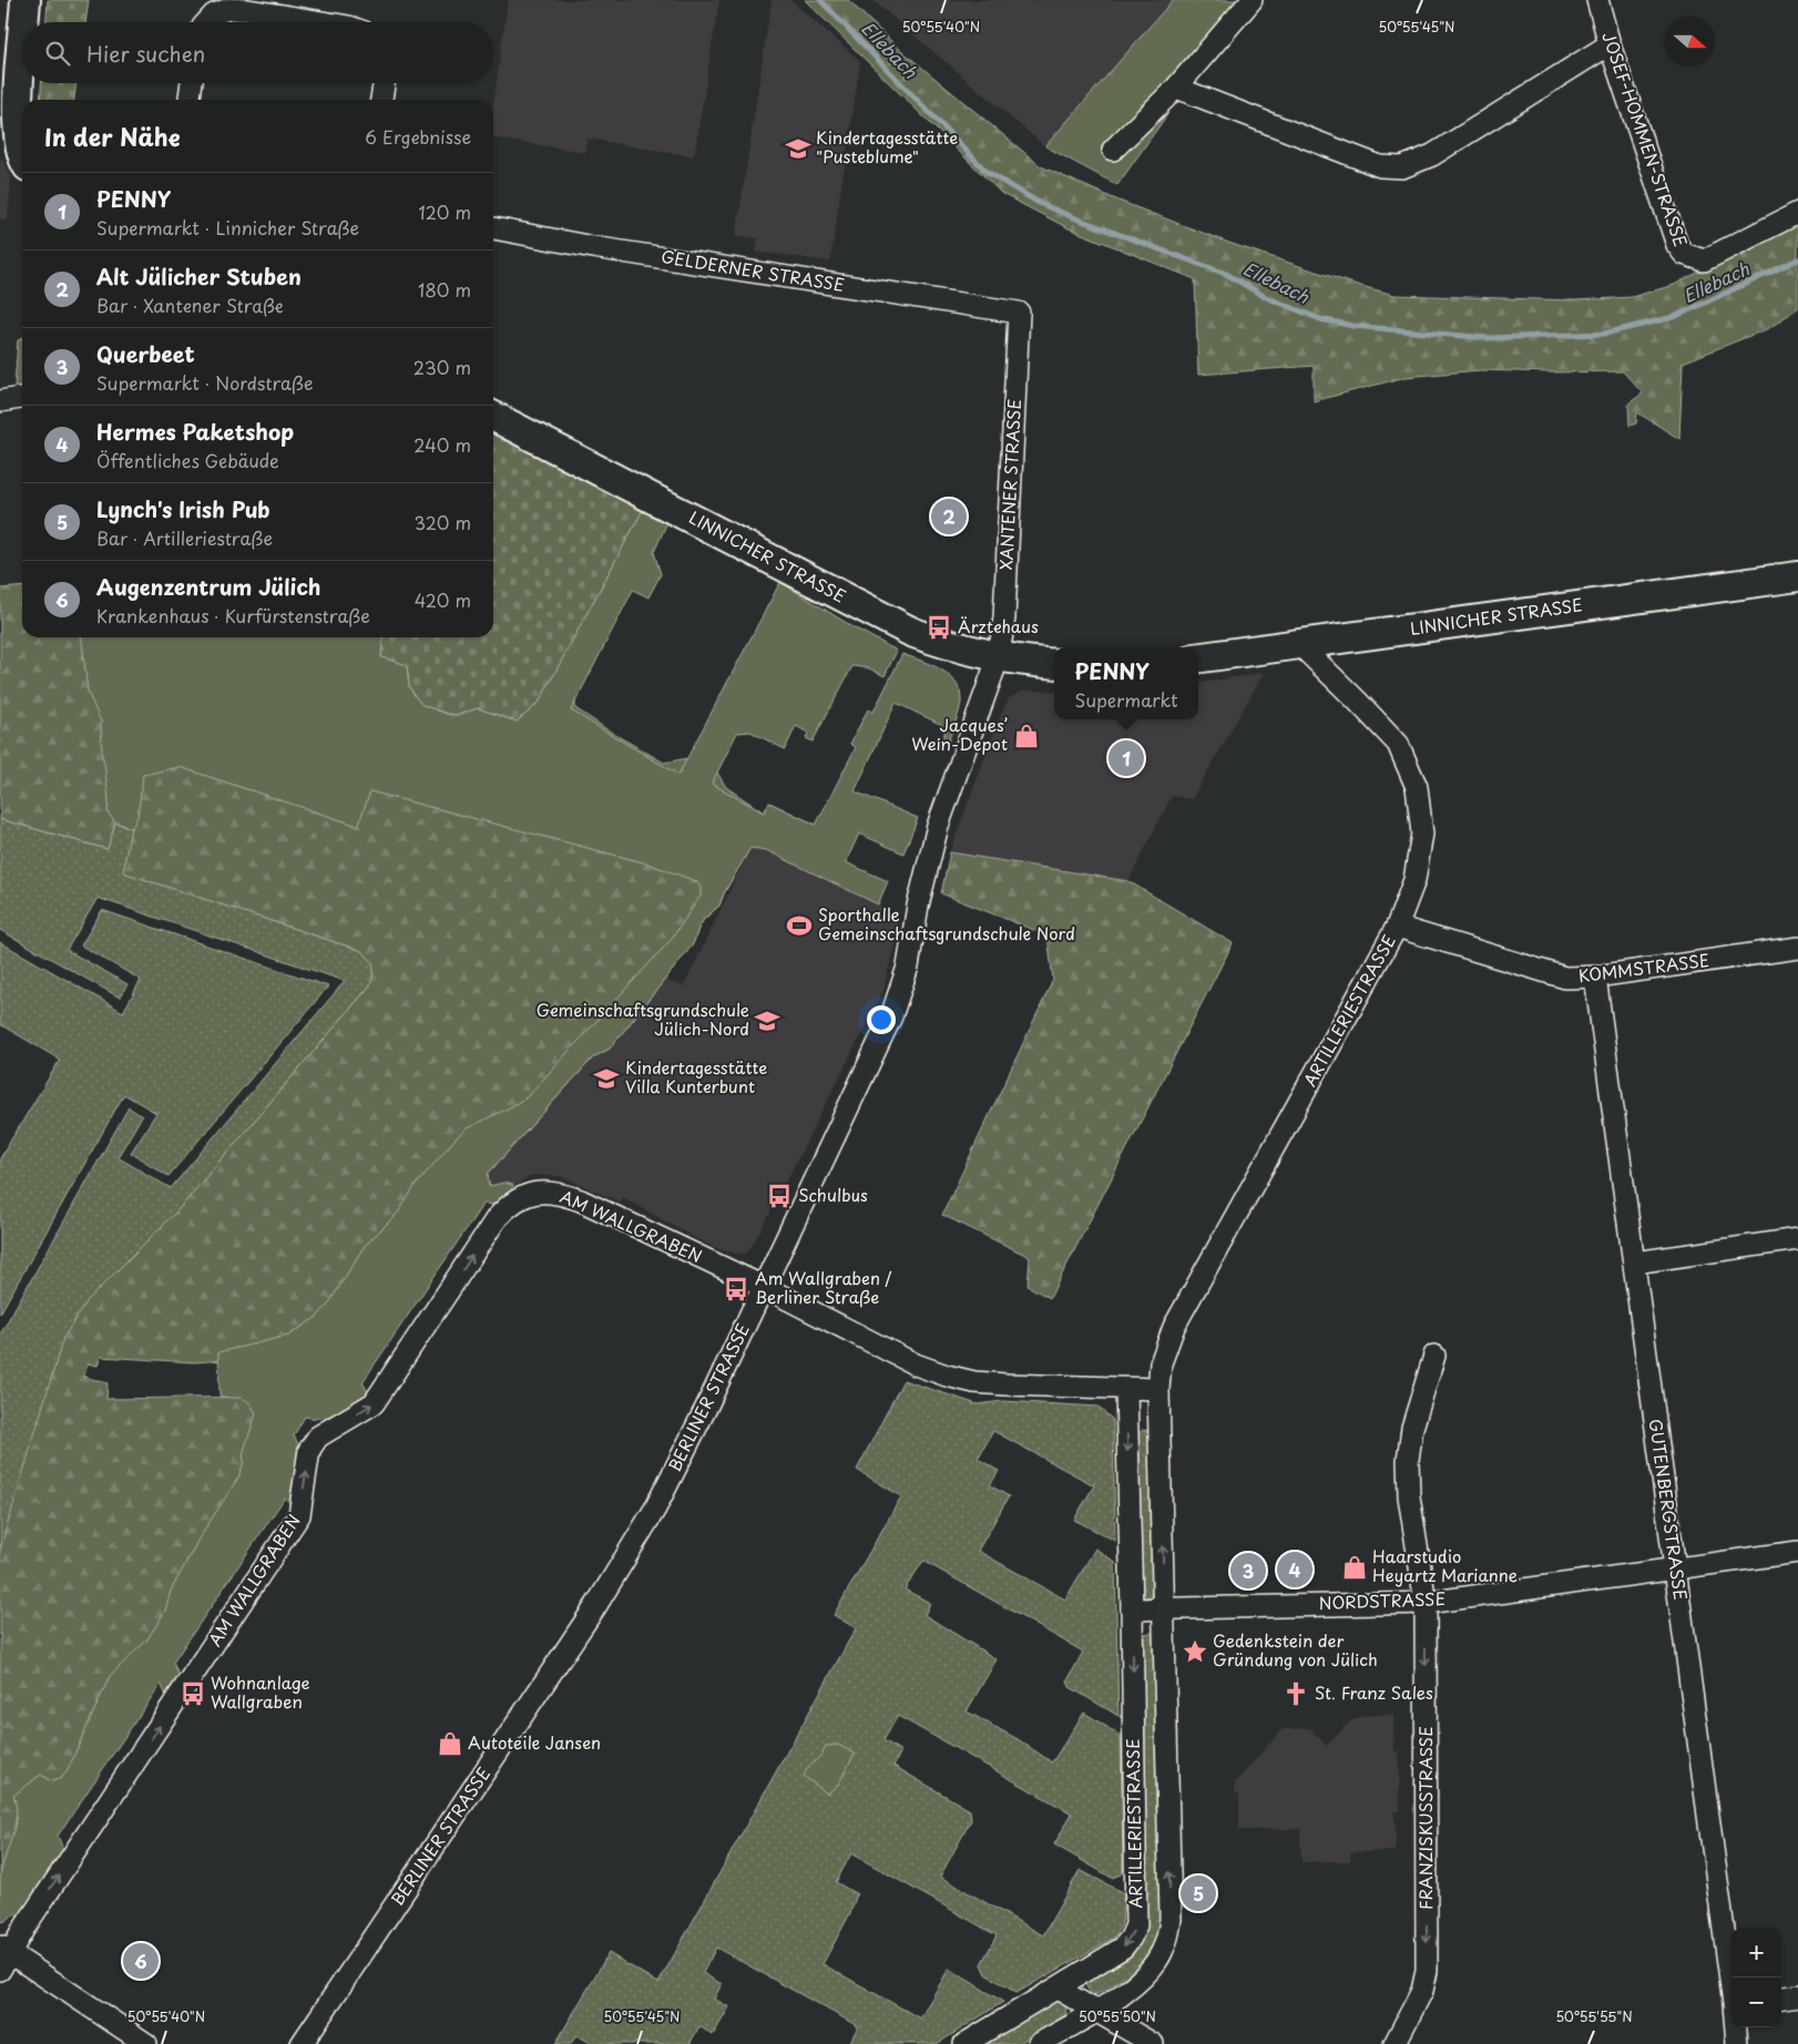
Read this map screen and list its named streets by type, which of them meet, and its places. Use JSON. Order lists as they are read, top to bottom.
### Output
{
  "streets": {
    "main road": ["LINNICHER STRASSE"],
    "street": [
      "JOSEF-HOMMEN-STRASSE",
      "GELDERNER STRASSE",
      "XANTENER STRASSE",
      "KOMMSTRASSE",
      "ARTILLERIESTRASSE",
      "AM WALLGRABEN",
      "BERLINER STRASSE",
      "GUTENBERGSTRASSE",
      "NORDSTRASSE",
      "FRANZISKUSSTRASSE"
    ]
  },
  "crossings": [
    ["GELDERNER STRASSE", "XANTENER STRASSE"],
    ["XANTENER STRASSE", "LINNICHER STRASSE"],
    ["XANTENER STRASSE", "BERLINER STRASSE"],
    ["LINNICHER STRASSE", "ARTILLERIESTRASSE"],
    ["LINNICHER STRASSE", "BERLINER STRASSE"],
    ["KOMMSTRASSE", "ARTILLERIESTRASSE"],
    ["KOMMSTRASSE", "GUTENBERGSTRASSE"],
    ["ARTILLERIESTRASSE", "AM WALLGRABEN"],
    ["ARTILLERIESTRASSE", "NORDSTRASSE"],
    ["AM WALLGRABEN", "BERLINER STRASSE"],
    ["GUTENBERGSTRASSE", "NORDSTRASSE"],
    ["NORDSTRASSE", "FRANZISKUSSTRASSE"]
  ],
  "one_way": ["AM WALLGRABEN", "FRANZISKUSSTRASSE"],
  "water": ["Ellebach"],
  "places": {
    "school or university": ["Kindertagesstätte \"Pusteblume\"", "Gemeinschaftsgrundschule Jülich-Nord", "Kindertagesstätte Villa Kunterbunt"],
    "bus stop": [
      "Ärztehaus",
      "Schulbus",
      "Am Wallgraben / Berliner Straße",
      "Wohnanlage Wallgraben"
    ],
    "shop": ["Jacques’ Wein-Depot", "Haarstudio Heyartz Marianne", "Autoteile Jansen"],
    "sports": ["Sporthalle Gemeinschaftsgrundschule Nord"],
    "place": ["Gedenkstein der Gründung von Jülich"],
    "church": ["St. Franz Sales"]
  },
  "north": "right",
  "page": {
    "search": "Hier suchen",
    "heading": ["In der Nähe", "6 Ergebnisse"],
    "list": [
      {
        "mark": "1",
        "name": "PENNY",
        "note": "Supermarkt · Linnicher Straße",
        "value": "120 m"
      },
      {
        "mark": "2",
        "name": "Alt Jülicher Stuben",
        "note": "Bar · Xantener Straße",
        "value": "180 m"
      },
      {
        "mark": "3",
        "name": "Querbeet",
        "note": "Supermarkt · Nordstraße",
        "value": "230 m"
      },
      {
        "mark": "4",
        "name": "Hermes Paketshop",
        "note": "Öffentliches Gebäude",
        "value": "240 m"
      },
      {
        "mark": "5",
        "name": "Lynch's Irish Pub",
        "note": "Bar · Artilleriestraße",
        "value": "320 m"
      },
      {
        "mark": "6",
        "name": "Augenzentrum Jülich",
        "note": "Krankenhaus · Kurfürstenstraße",
        "value": "420 m"
      }
    ],
    "pins": [
      "2",
      "1",
      "4",
      "3",
      "5",
      "6"
    ],
    "popup": ["PENNY", "Supermarkt"],
    "map_buttons": ["+", "−"]
  },
  "coordinates": [
    "50°55'40\"N",
    "50°55'45\"N",
    "50°55'50\"N",
    "50°55'55\"N"
  ]
}
